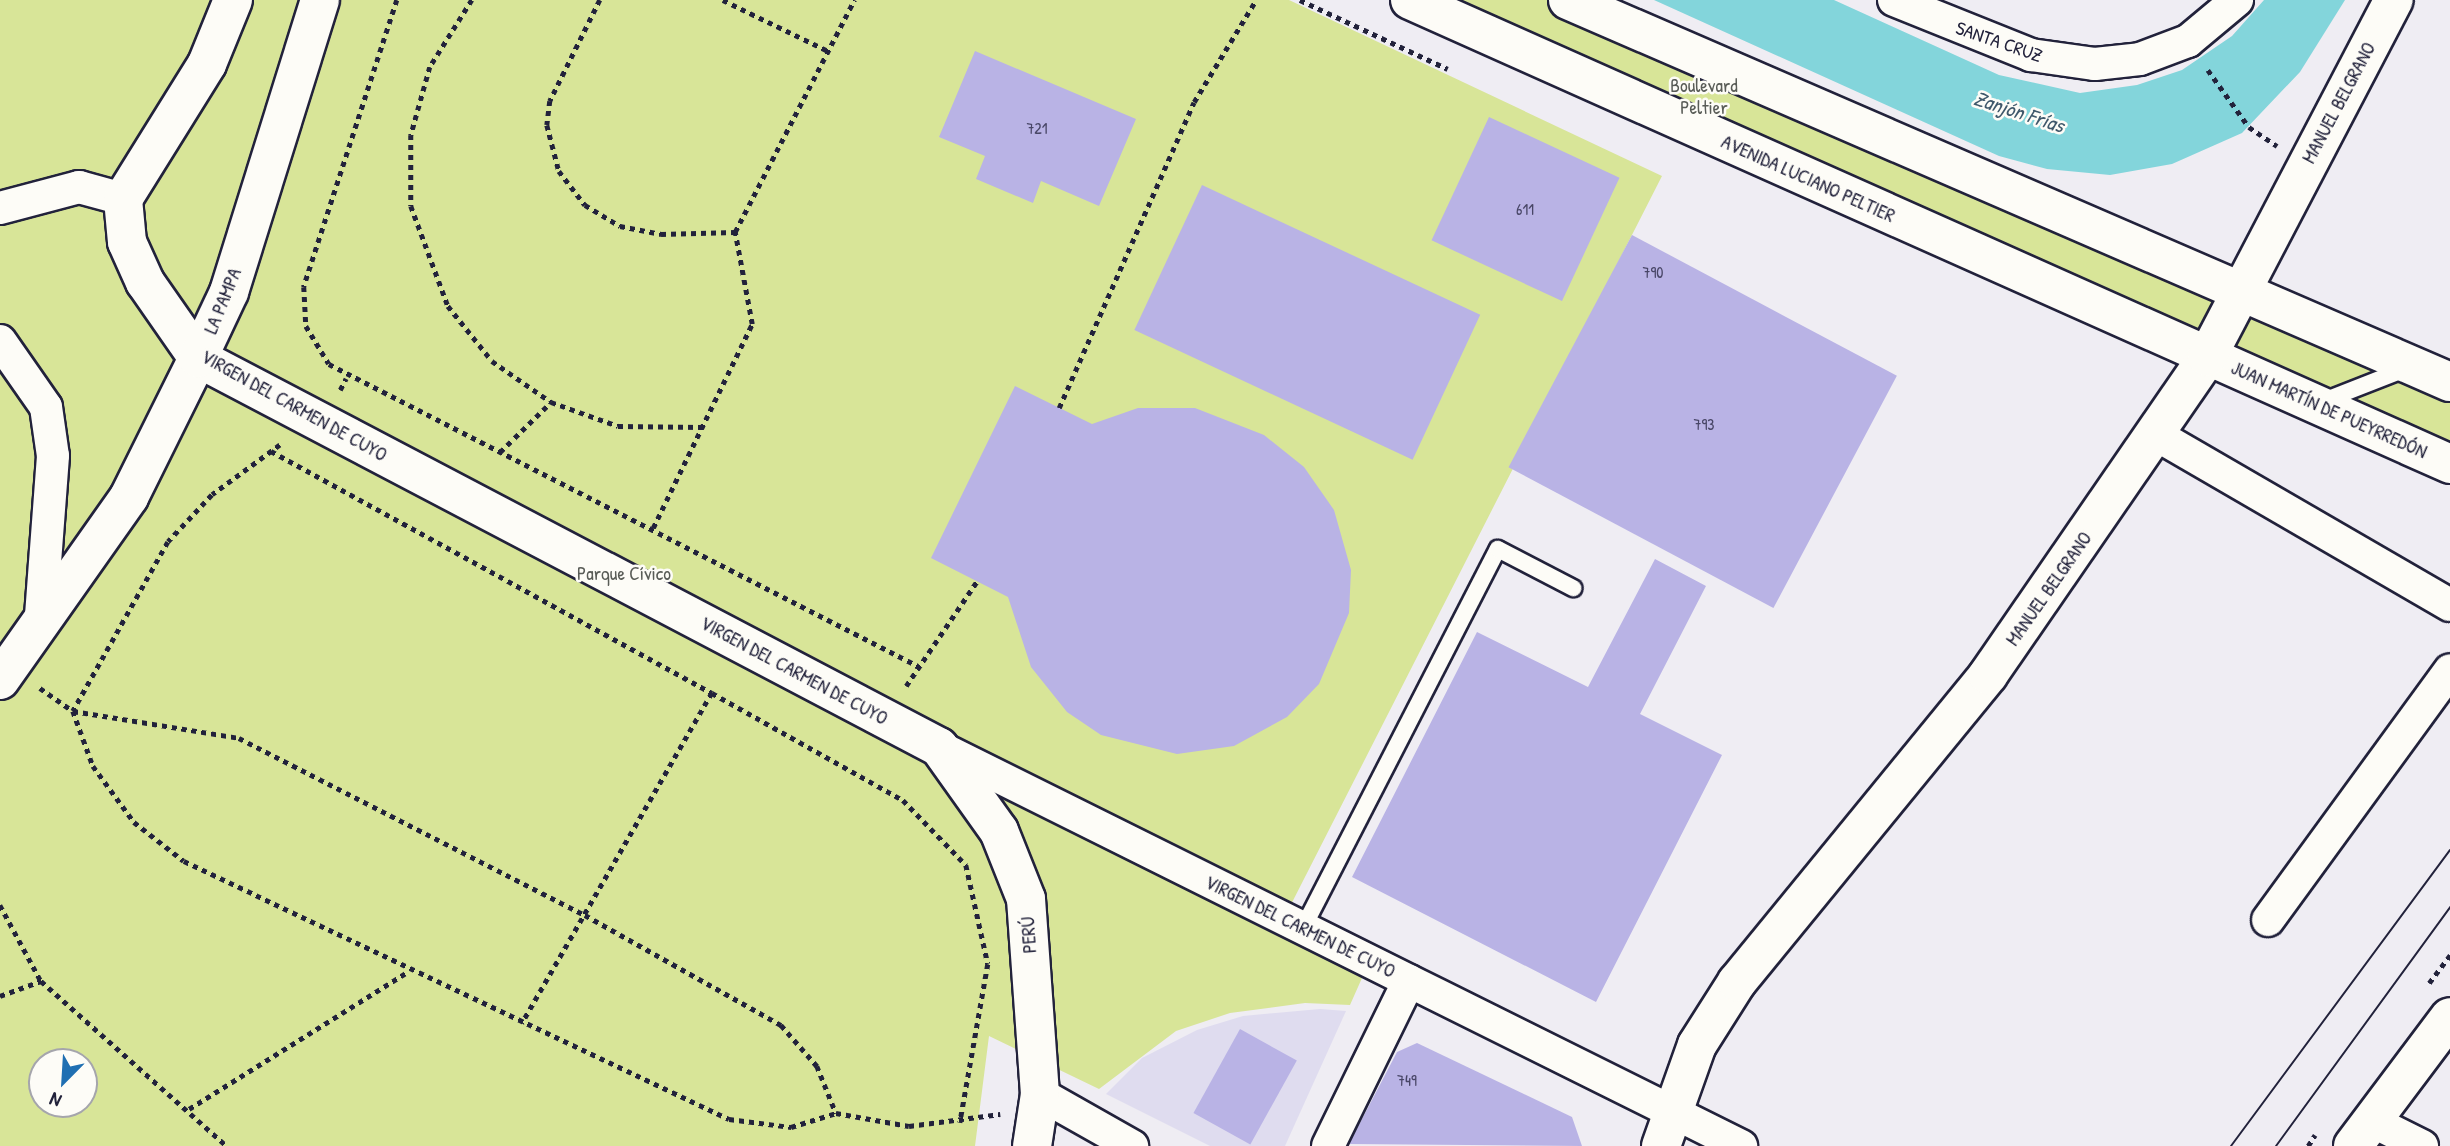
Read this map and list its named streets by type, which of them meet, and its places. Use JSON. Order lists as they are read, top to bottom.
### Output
{
  "streets": {
    "main road": [
      "MANUEL BELGRANO",
      "AVENIDA LUCIANO PELTIER",
      "LA PAMPA",
      "VIRGEN DEL CARMEN DE CUYO",
      "JUAN MARTÍN DE PUEYRREDÓN",
      "PERÚ"
    ],
    "street": ["SANTA CRUZ"]
  },
  "crossings": [
    ["MANUEL BELGRANO", "AVENIDA LUCIANO PELTIER"],
    ["MANUEL BELGRANO", "VIRGEN DEL CARMEN DE CUYO"],
    ["MANUEL BELGRANO", "JUAN MARTÍN DE PUEYRREDÓN"],
    ["AVENIDA LUCIANO PELTIER", "JUAN MARTÍN DE PUEYRREDÓN"],
    ["LA PAMPA", "VIRGEN DEL CARMEN DE CUYO"],
    ["VIRGEN DEL CARMEN DE CUYO", "PERÚ"]
  ],
  "water": ["Zanjón Frías"],
  "parks": ["Boulevard Peltier", "Parque Cívico"],
  "house_numbers": [
    "721",
    "611",
    "790",
    "793",
    "749"
  ],
  "north": "bottom left"
}
